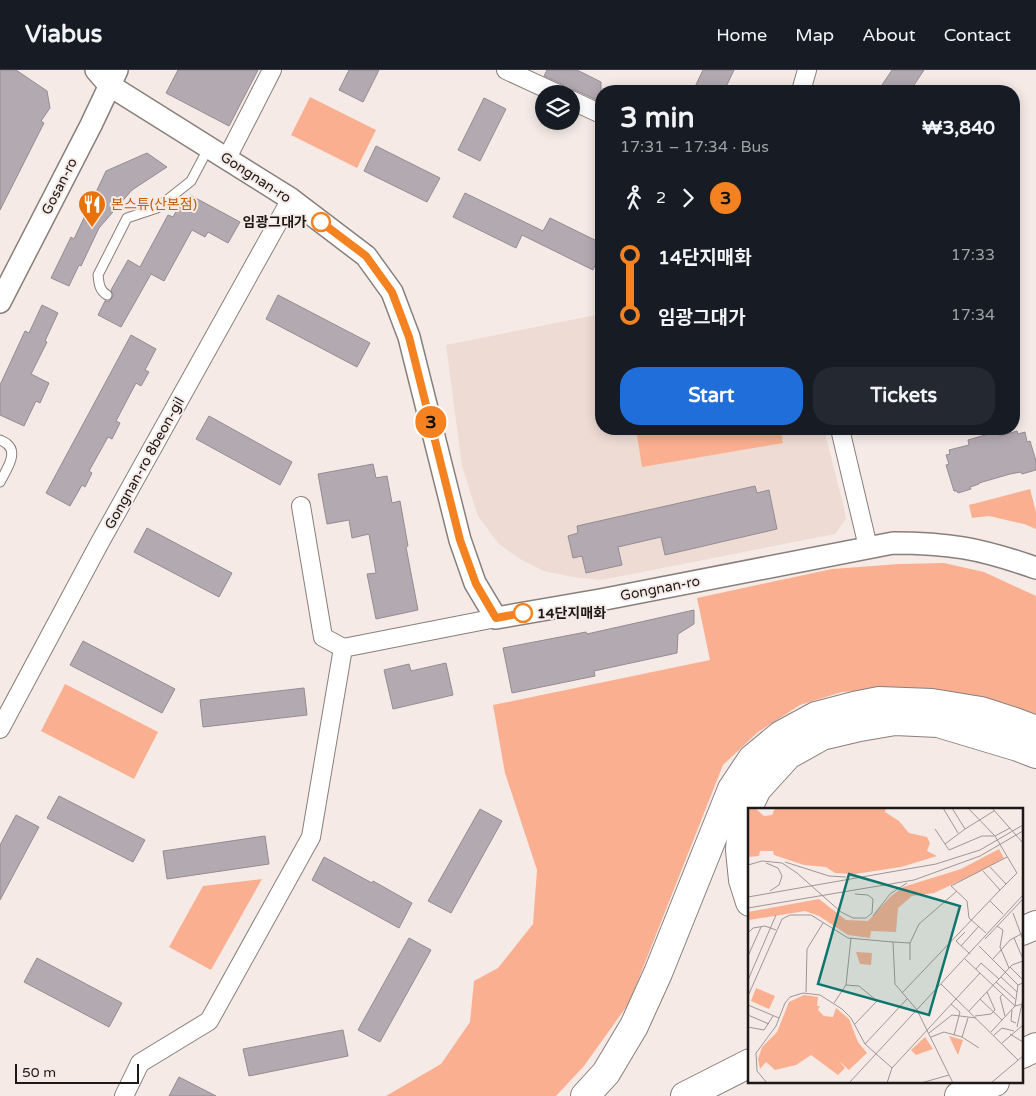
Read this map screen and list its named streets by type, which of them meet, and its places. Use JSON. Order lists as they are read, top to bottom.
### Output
{
  "streets": {
    "street": ["Gongnan-ro", "Gosan-ro", "Gongnan-ro 8beon-gil"]
  },
  "crossings": [
    ["Gongnan-ro", "Gosan-ro"],
    ["Gongnan-ro", "Gongnan-ro 8beon-gil"]
  ],
  "places": {
    "other": ["임광그대가", "14단지매화"],
    "restaurant": ["본스튜(산본점)"]
  },
  "lines": ["bus line 3"],
  "scale_bar": "50 m",
  "page": {
    "header": "Viabus",
    "nav": [
      "Home",
      "Map",
      "About",
      "Contact"
    ],
    "on_map": "3",
    "heading": ["3 min", "17:31 – 17:34 · Bus", "₩3,840"],
    "legs": ["2", "3"],
    "list": [
      {
        "name": "14단지매화",
        "value": "17:33"
      },
      {
        "name": "임광그대가",
        "value": "17:34"
      }
    ],
    "buttons": ["Start", "Tickets"],
    "scale": "50 m"
  }
}
